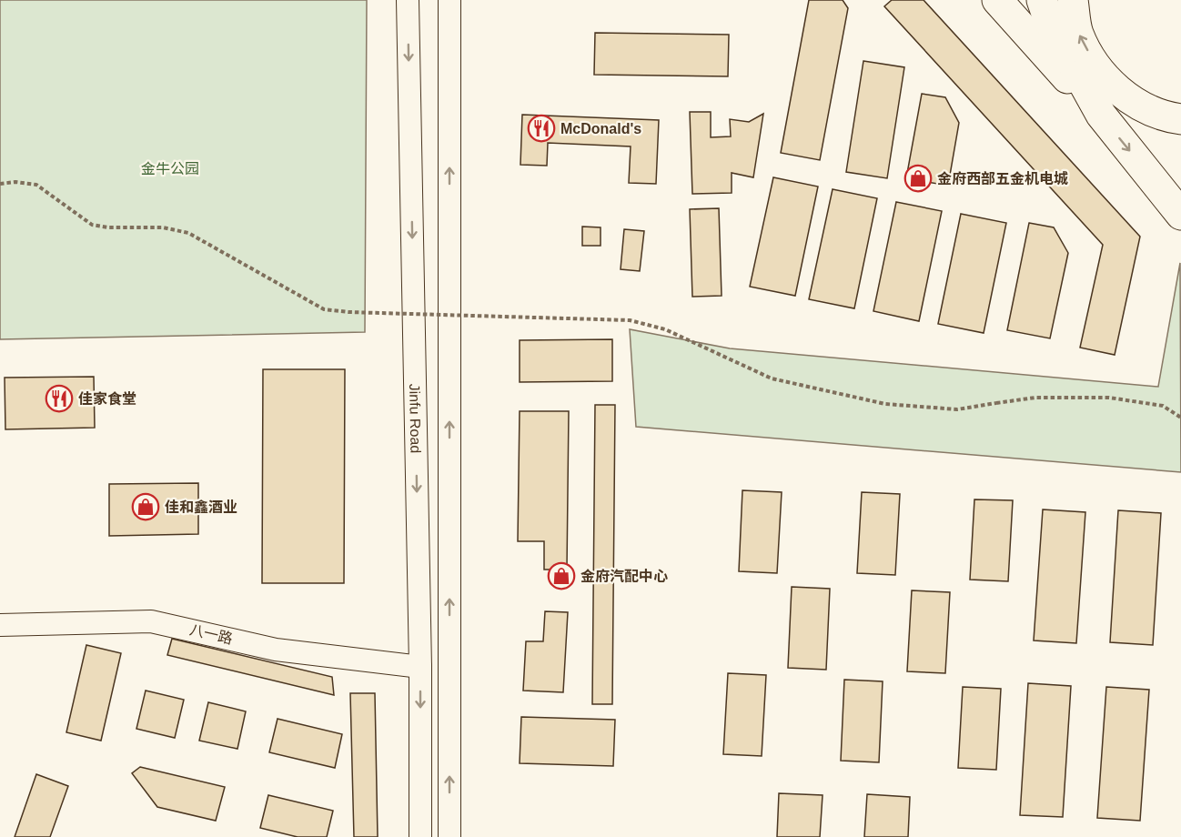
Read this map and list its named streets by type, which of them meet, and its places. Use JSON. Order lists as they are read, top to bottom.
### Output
{
  "streets": {
    "street": ["Jinfu Road", "八一路"]
  },
  "crossings": [
    ["Jinfu Road", "八一路"]
  ],
  "parks": ["金牛公园"],
  "places": {
    "restaurant": ["McDonald's", "佳家食堂"],
    "shop": ["金府西部五金机电城", "佳和鑫酒业", "金府汽配中心"]
  }
}
